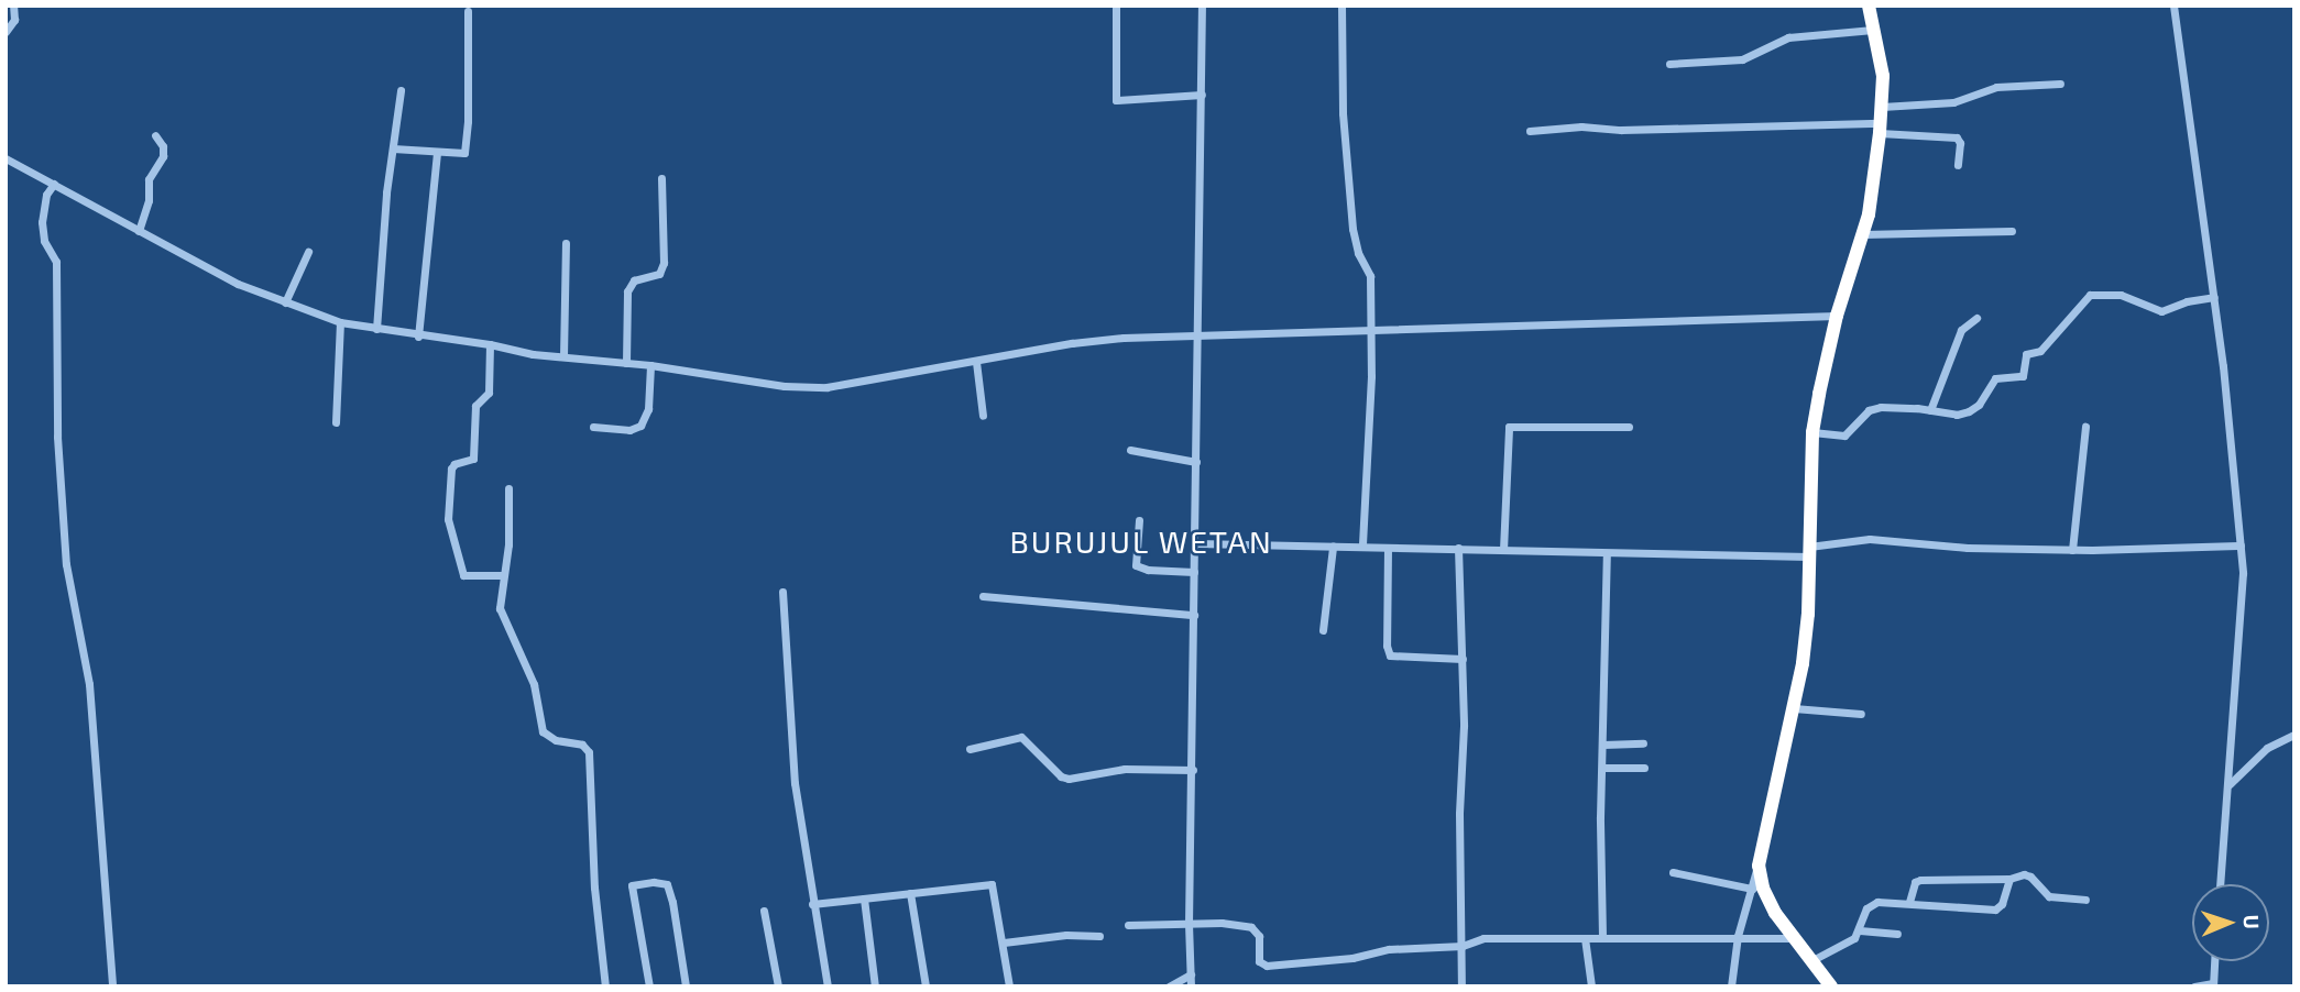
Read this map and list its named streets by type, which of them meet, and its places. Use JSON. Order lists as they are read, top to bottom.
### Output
{
  "districts": ["BURUJUL WETAN"],
  "north": "right"
}
